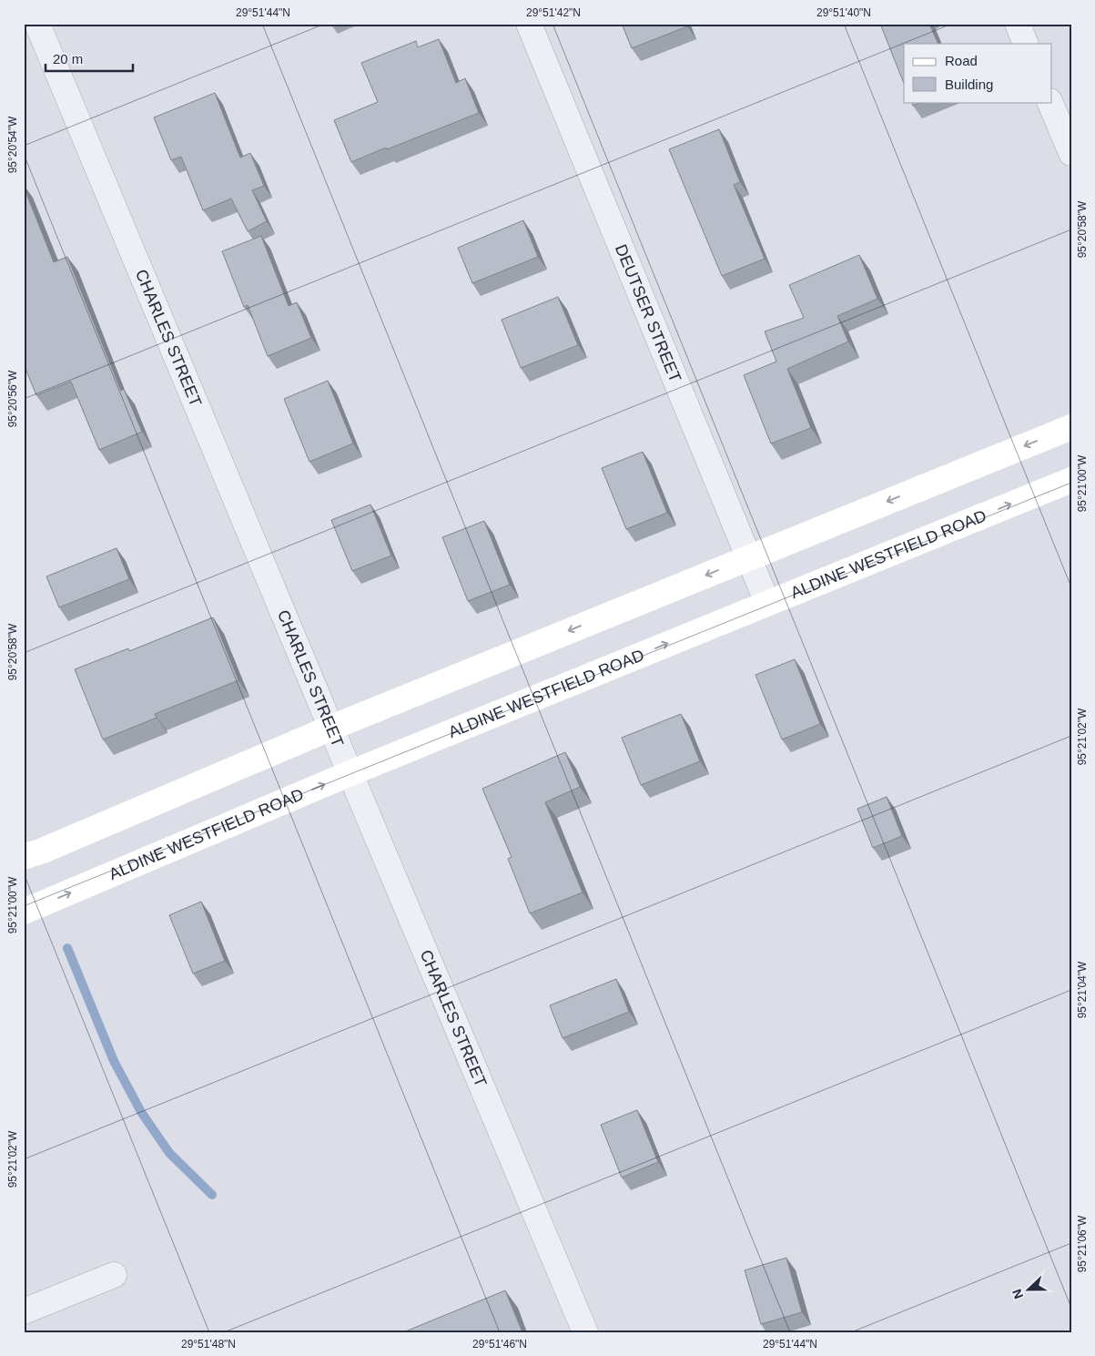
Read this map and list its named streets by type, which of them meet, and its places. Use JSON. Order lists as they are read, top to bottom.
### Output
{
  "streets": {
    "main road": ["ALDINE WESTFIELD ROAD"],
    "street": ["DEUTSER STREET", "CHARLES STREET"]
  },
  "crossings": [
    ["DEUTSER STREET", "ALDINE WESTFIELD ROAD"],
    ["CHARLES STREET", "ALDINE WESTFIELD ROAD"]
  ],
  "legend": ["Road", "Building"],
  "scale_bar": "20 m",
  "north": "left",
  "coordinates": [
    "29°51'44\"N",
    "29°51'42\"N",
    "29°51'40\"N",
    "95°20'54\"W",
    "95°20'58\"W",
    "95°20'56\"W",
    "95°21'00\"W",
    "95°21'02\"W",
    "95°21'04\"W",
    "95°21'06\"W",
    "29°51'48\"N",
    "29°51'46\"N"
  ]
}
